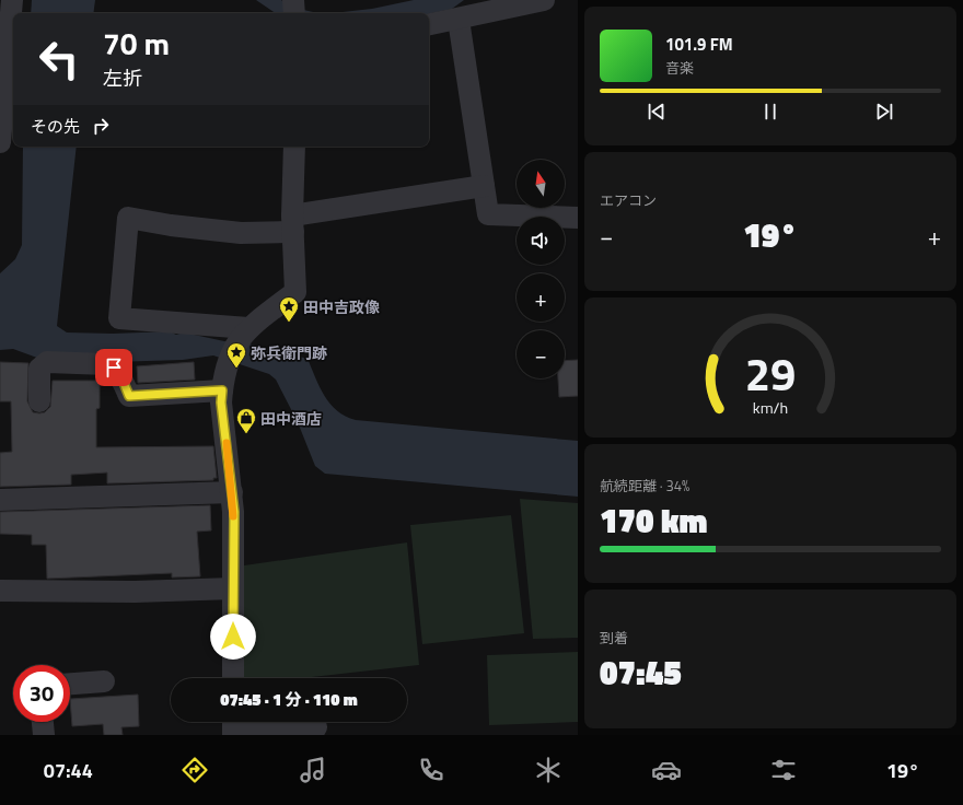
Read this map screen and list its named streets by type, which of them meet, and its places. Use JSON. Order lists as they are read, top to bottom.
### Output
{
  "places": {
    "place": ["田中吉政像", "弥兵衛門跡"],
    "shop": ["田中酒店"]
  },
  "north": "top",
  "page": {
    "turn": ["70 m", "左折"],
    "song": ["101.9 FM", "音楽"],
    "then": "その先",
    "tile": [
      "エアコン",
      ["航続距離 · 34%", "170 km"],
      ["到着", "07:45"]
    ],
    "map_buttons": ["+", "−"],
    "heat": ["−", "19°", "+"],
    "limit": "30",
    "trip": "07:45 · 1 分 · 110 m",
    "tabs": ["07:44", "19°"],
    "gauge": ["29", "km/h"]
  }
}
